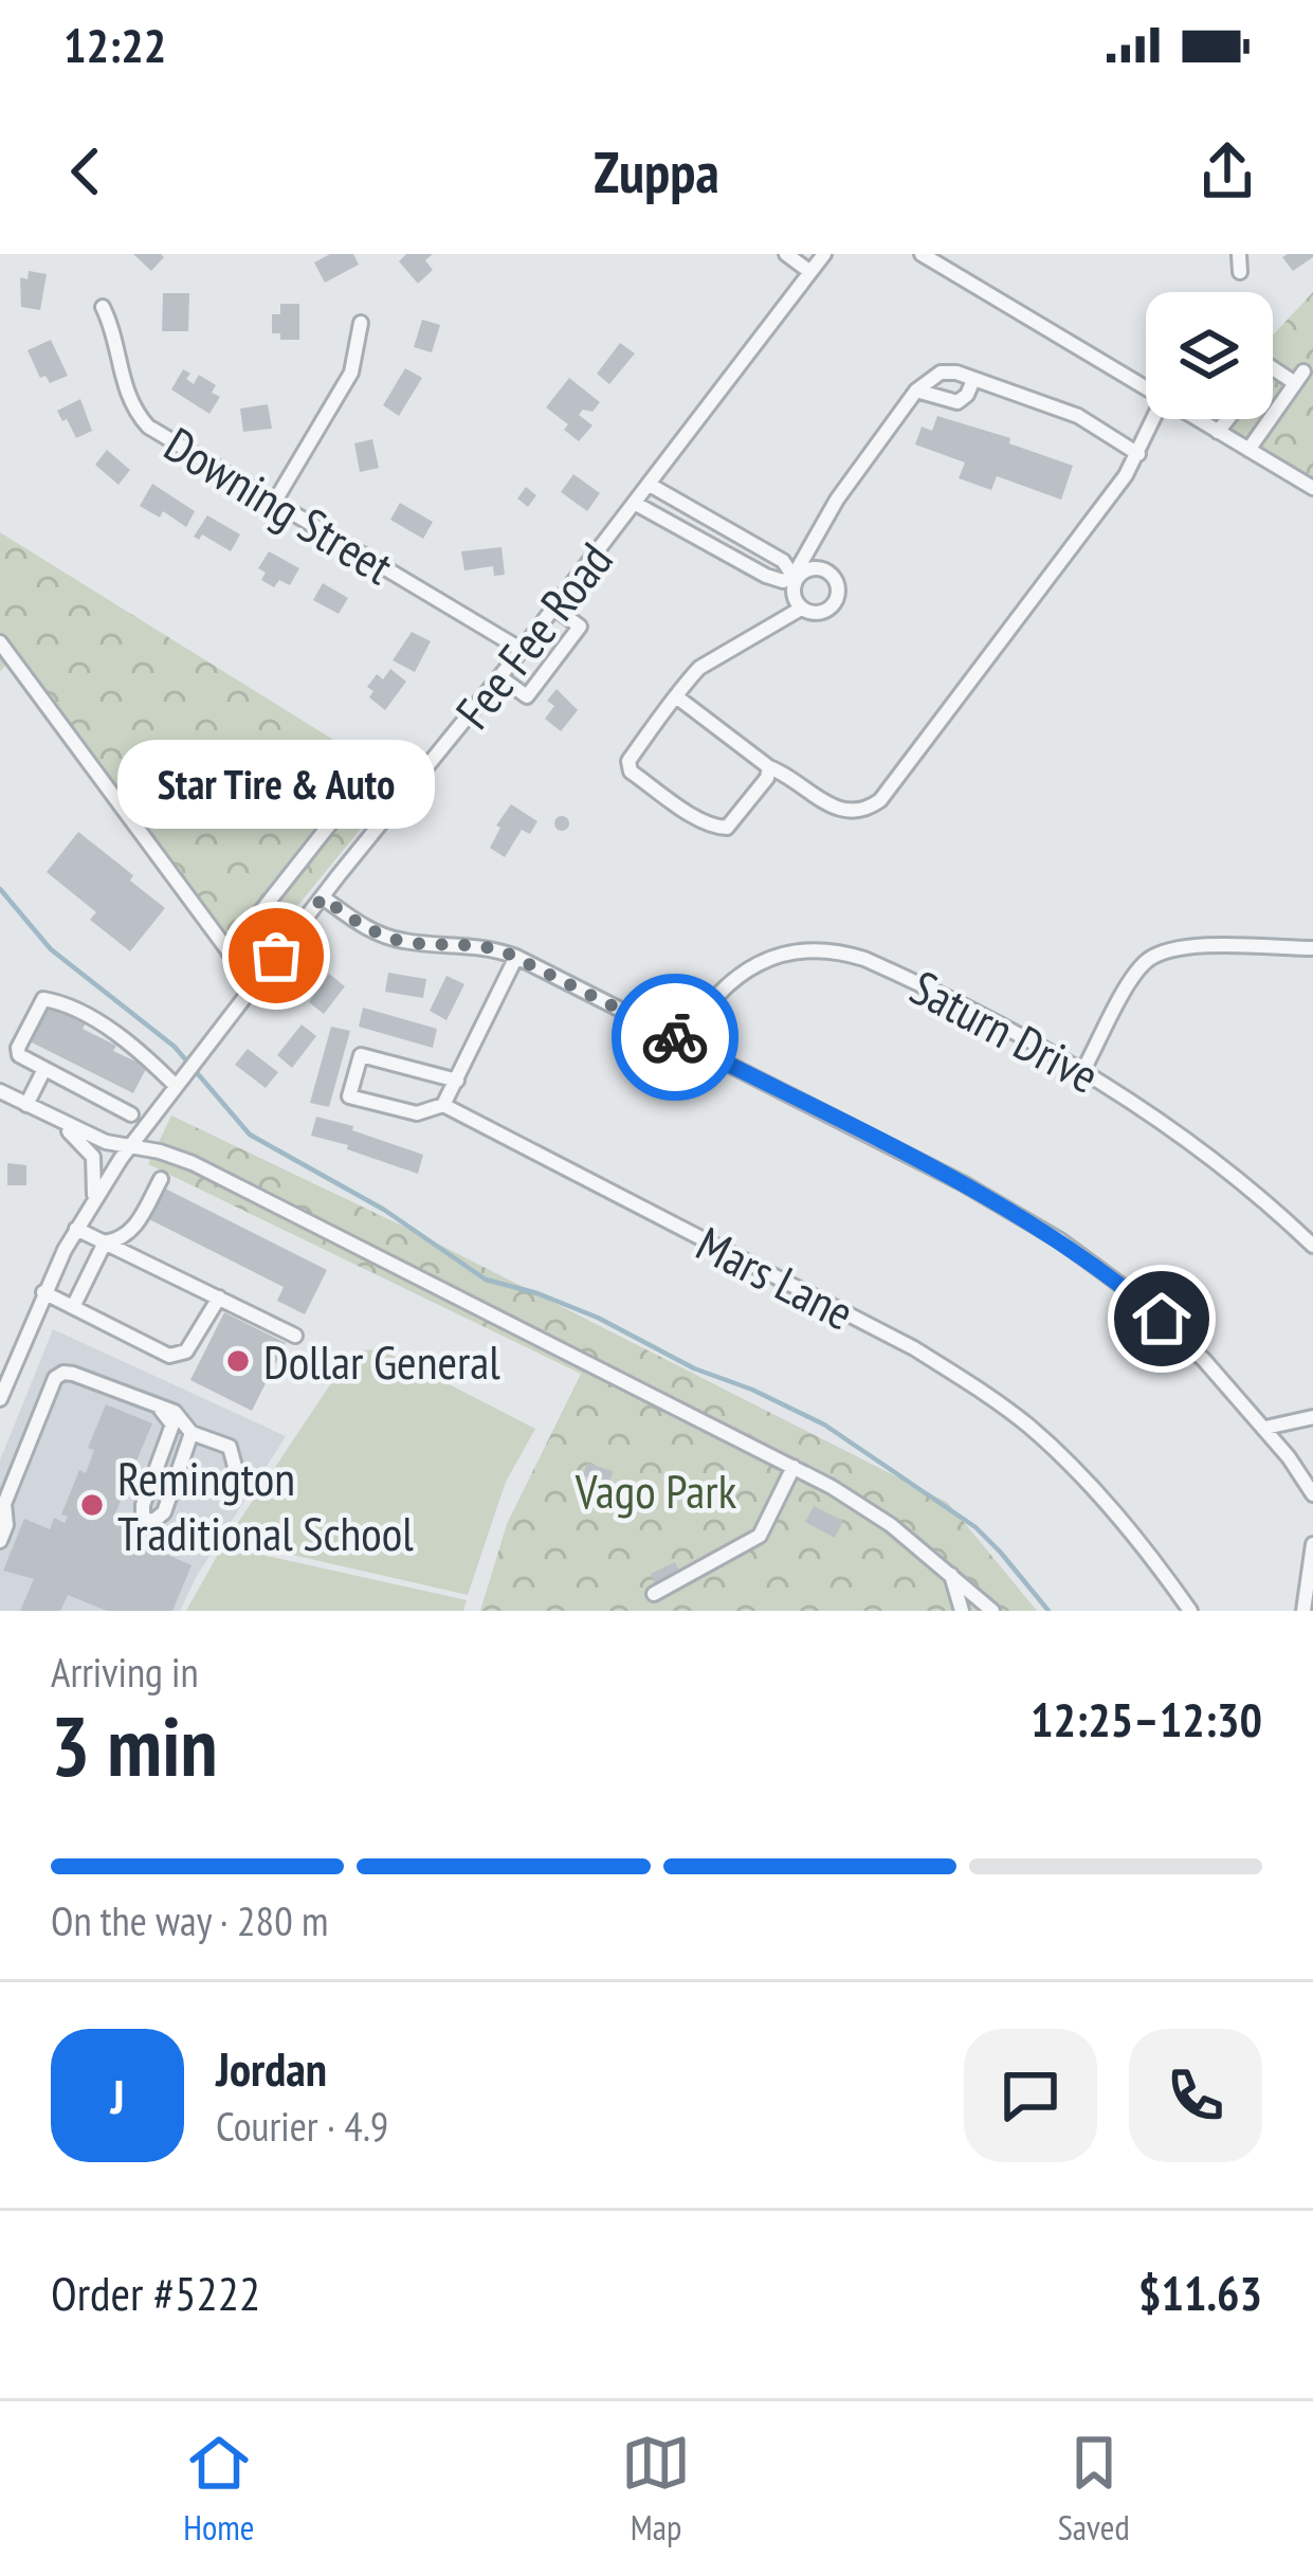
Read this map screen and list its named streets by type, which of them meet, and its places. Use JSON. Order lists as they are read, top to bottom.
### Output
{
  "streets": {
    "street": [
      "Downing Street",
      "Fee Fee Road",
      "Saturn Drive",
      "Mars Lane"
    ]
  },
  "crossings": [
    ["Downing Street", "Fee Fee Road"]
  ],
  "parks": ["Vago Park"],
  "places": ["Star Tire & Auto", "Dollar General", "Remington Traditional School"],
  "page": {
    "status": "12:22",
    "header": "Zuppa",
    "bubble": "Star Tire & Auto",
    "heading": ["3 min", "Arriving in", "12:25–12:30"],
    "panel": [
      "Jordan",
      "Courier · 4.9",
      "Order #5222",
      "$11.63"
    ],
    "bar": "On the way · 280 m",
    "round": "J",
    "tabs": ["Home", "Map", "Saved"]
  }
}
